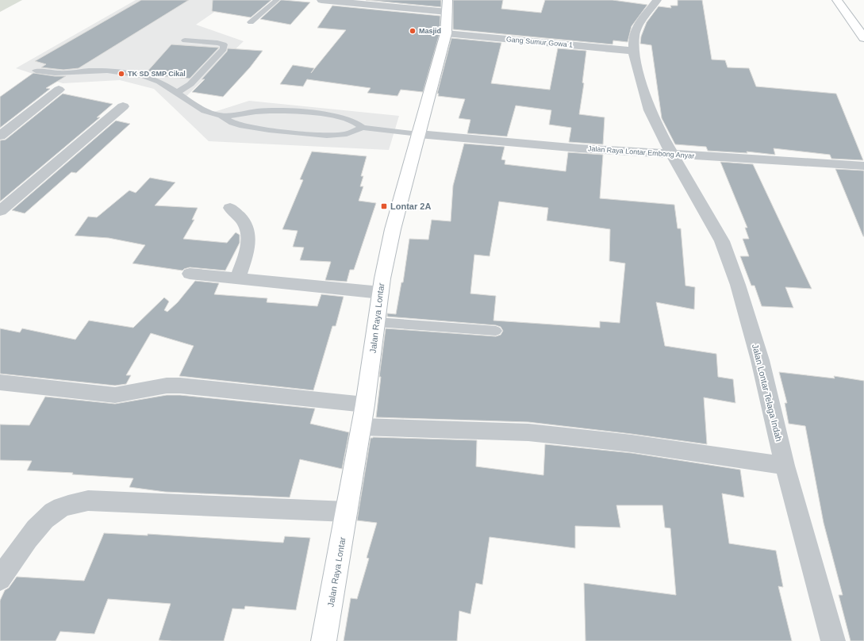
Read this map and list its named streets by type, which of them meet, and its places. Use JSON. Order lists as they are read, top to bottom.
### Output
{
  "streets": {
    "street": [
      "Gang Sumur Gowa 1",
      "Jalan Raya Lontar Embong Anyar",
      "Jalan Raya Lontar",
      "Jalan Lontar Telaga Indah"
    ]
  },
  "crossings": [
    ["Gang Sumur Gowa 1", "Jalan Raya Lontar"],
    ["Jalan Raya Lontar Embong Anyar", "Jalan Raya Lontar"],
    ["Jalan Raya Lontar Embong Anyar", "Jalan Lontar Telaga Indah"]
  ],
  "places": {
    "other": ["Masjid", "TK SD SMP Cikal"],
    "transit": ["Lontar 2A"]
  }
}
